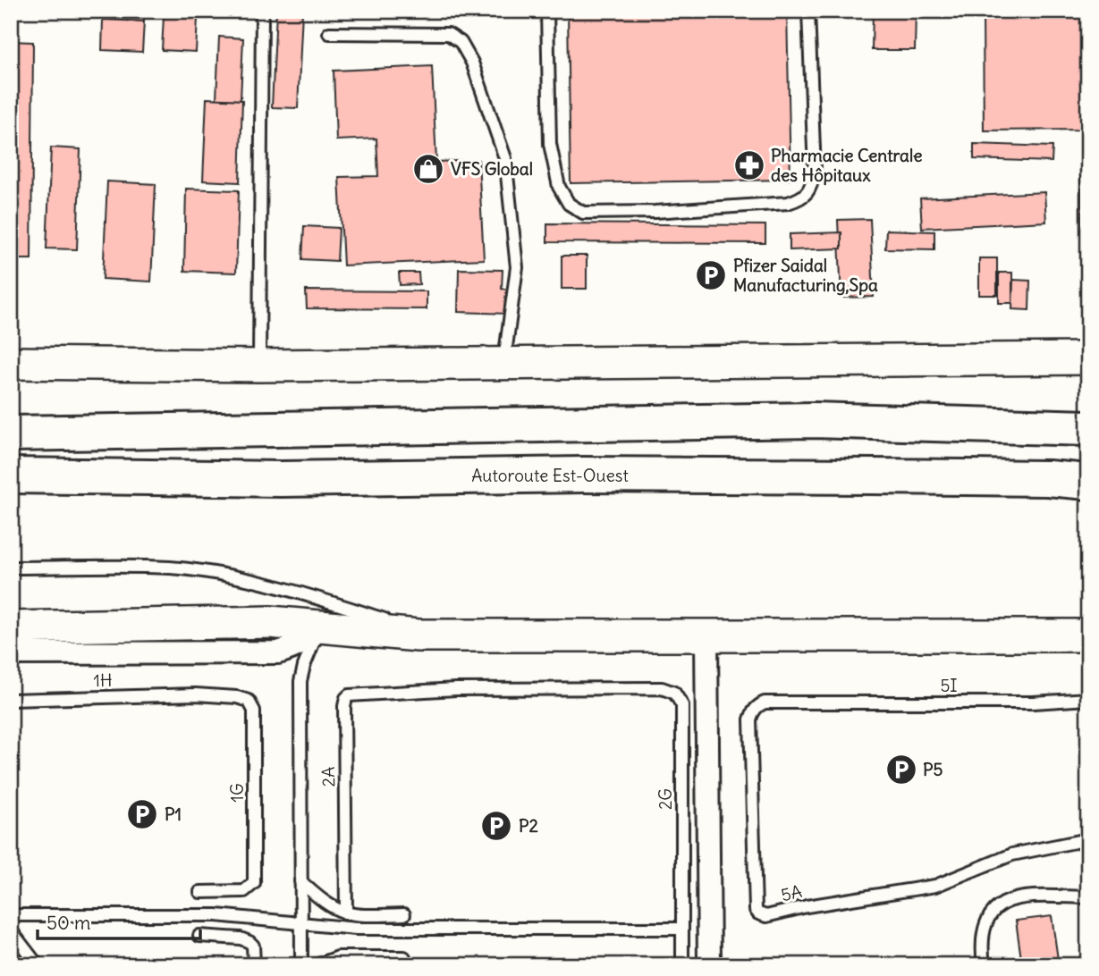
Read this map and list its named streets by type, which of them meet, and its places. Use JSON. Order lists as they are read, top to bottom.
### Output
{
  "streets": {
    "highway": ["Autoroute Est-Ouest"],
    "lane": [
      "1H",
      "5I",
      "2A",
      "1G",
      "2G",
      "5A"
    ]
  },
  "crossings": [
    ["1H", "1G"],
    ["5I", "5A"],
    ["2A", "2G"]
  ],
  "places": {
    "pharmacy": ["Pharmacie Centrale des Hôpitaux"],
    "shop": ["VFS Global"],
    "parking": [
      "Pfizer Saidal Manufacturing,Spa",
      "P5",
      "P1",
      "P2"
    ]
  },
  "scale_bar": "50 m"
}
